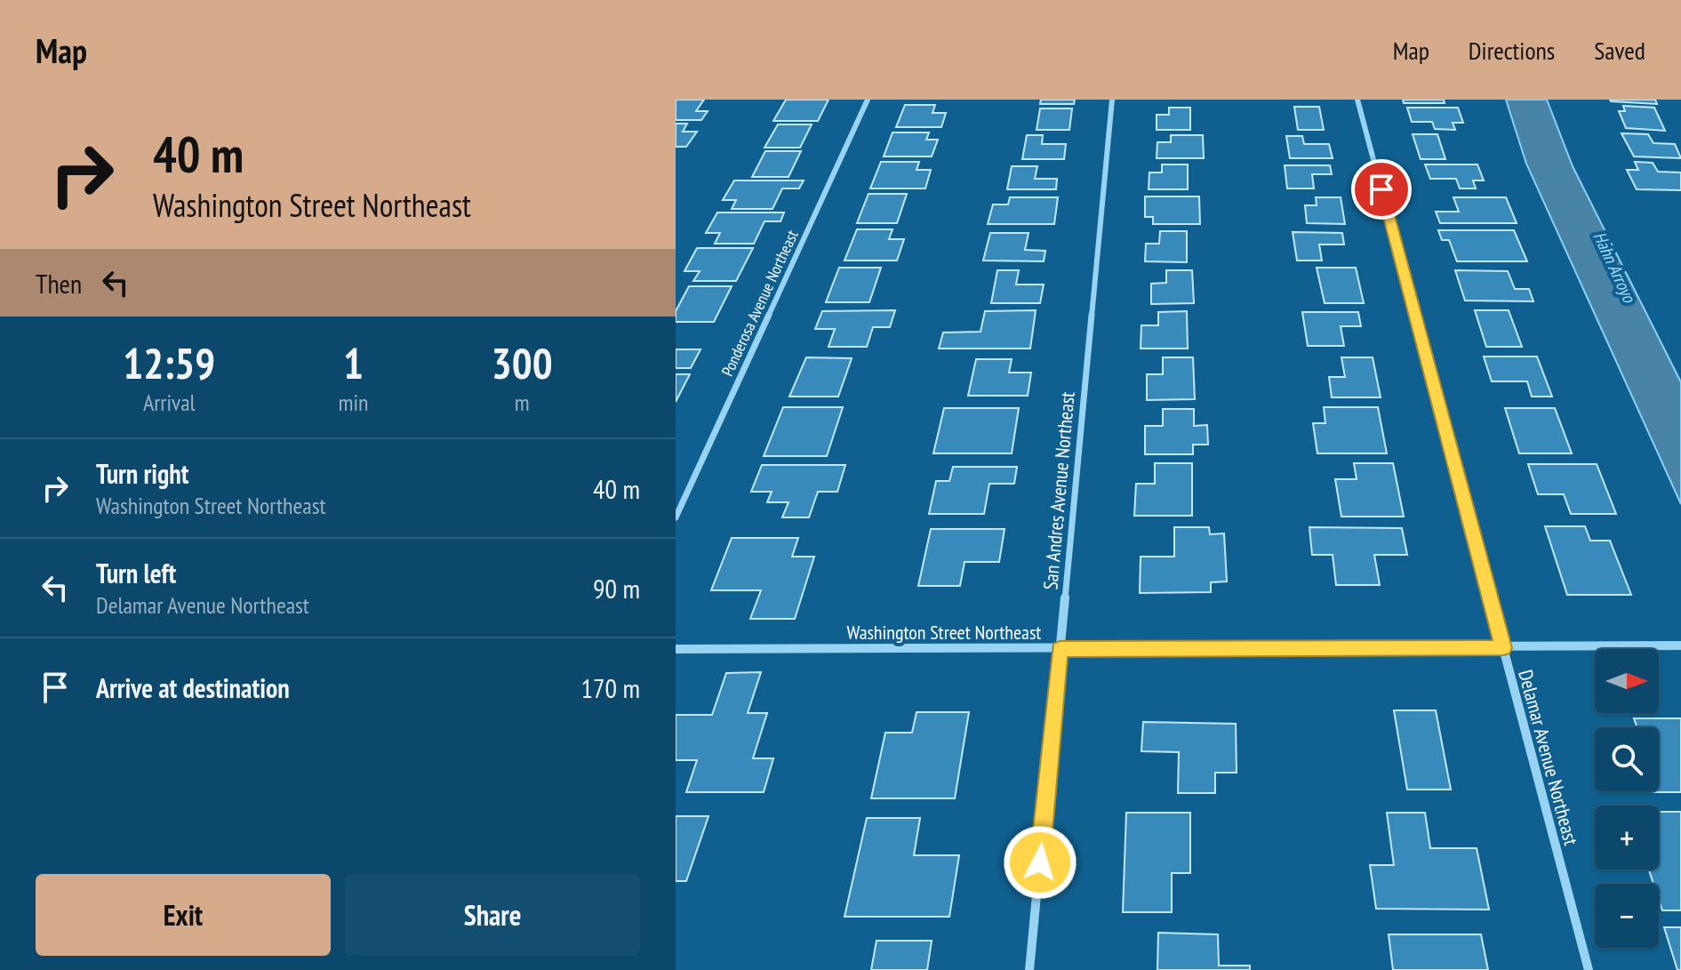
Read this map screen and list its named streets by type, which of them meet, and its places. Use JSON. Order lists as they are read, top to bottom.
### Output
{
  "streets": {
    "street": [
      "Ponderosa Avenue Northeast",
      "San Andres Avenue Northeast",
      "Washington Street Northeast",
      "Delamar Avenue Northeast"
    ]
  },
  "crossings": [
    ["San Andres Avenue Northeast", "Washington Street Northeast"],
    ["Washington Street Northeast", "Delamar Avenue Northeast"]
  ],
  "water": ["Hahn Arroyo"],
  "north": "right",
  "page": {
    "header": "Map",
    "nav": ["Map", "Directions", "Saved"],
    "turn": ["40 m", "Washington Street Northeast"],
    "then": "Then",
    "eta": [
      "12:59",
      "Arrival",
      "1",
      "min",
      "300",
      "m"
    ],
    "list": [
      {
        "name": "Turn right",
        "note": "Washington Street Northeast",
        "value": "40 m"
      },
      {
        "name": "Turn left",
        "note": "Delamar Avenue Northeast",
        "value": "90 m"
      },
      {
        "name": "Arrive at destination",
        "value": "170 m"
      }
    ],
    "map_buttons": ["+", "−"],
    "buttons": ["Exit", "Share"]
  }
}
